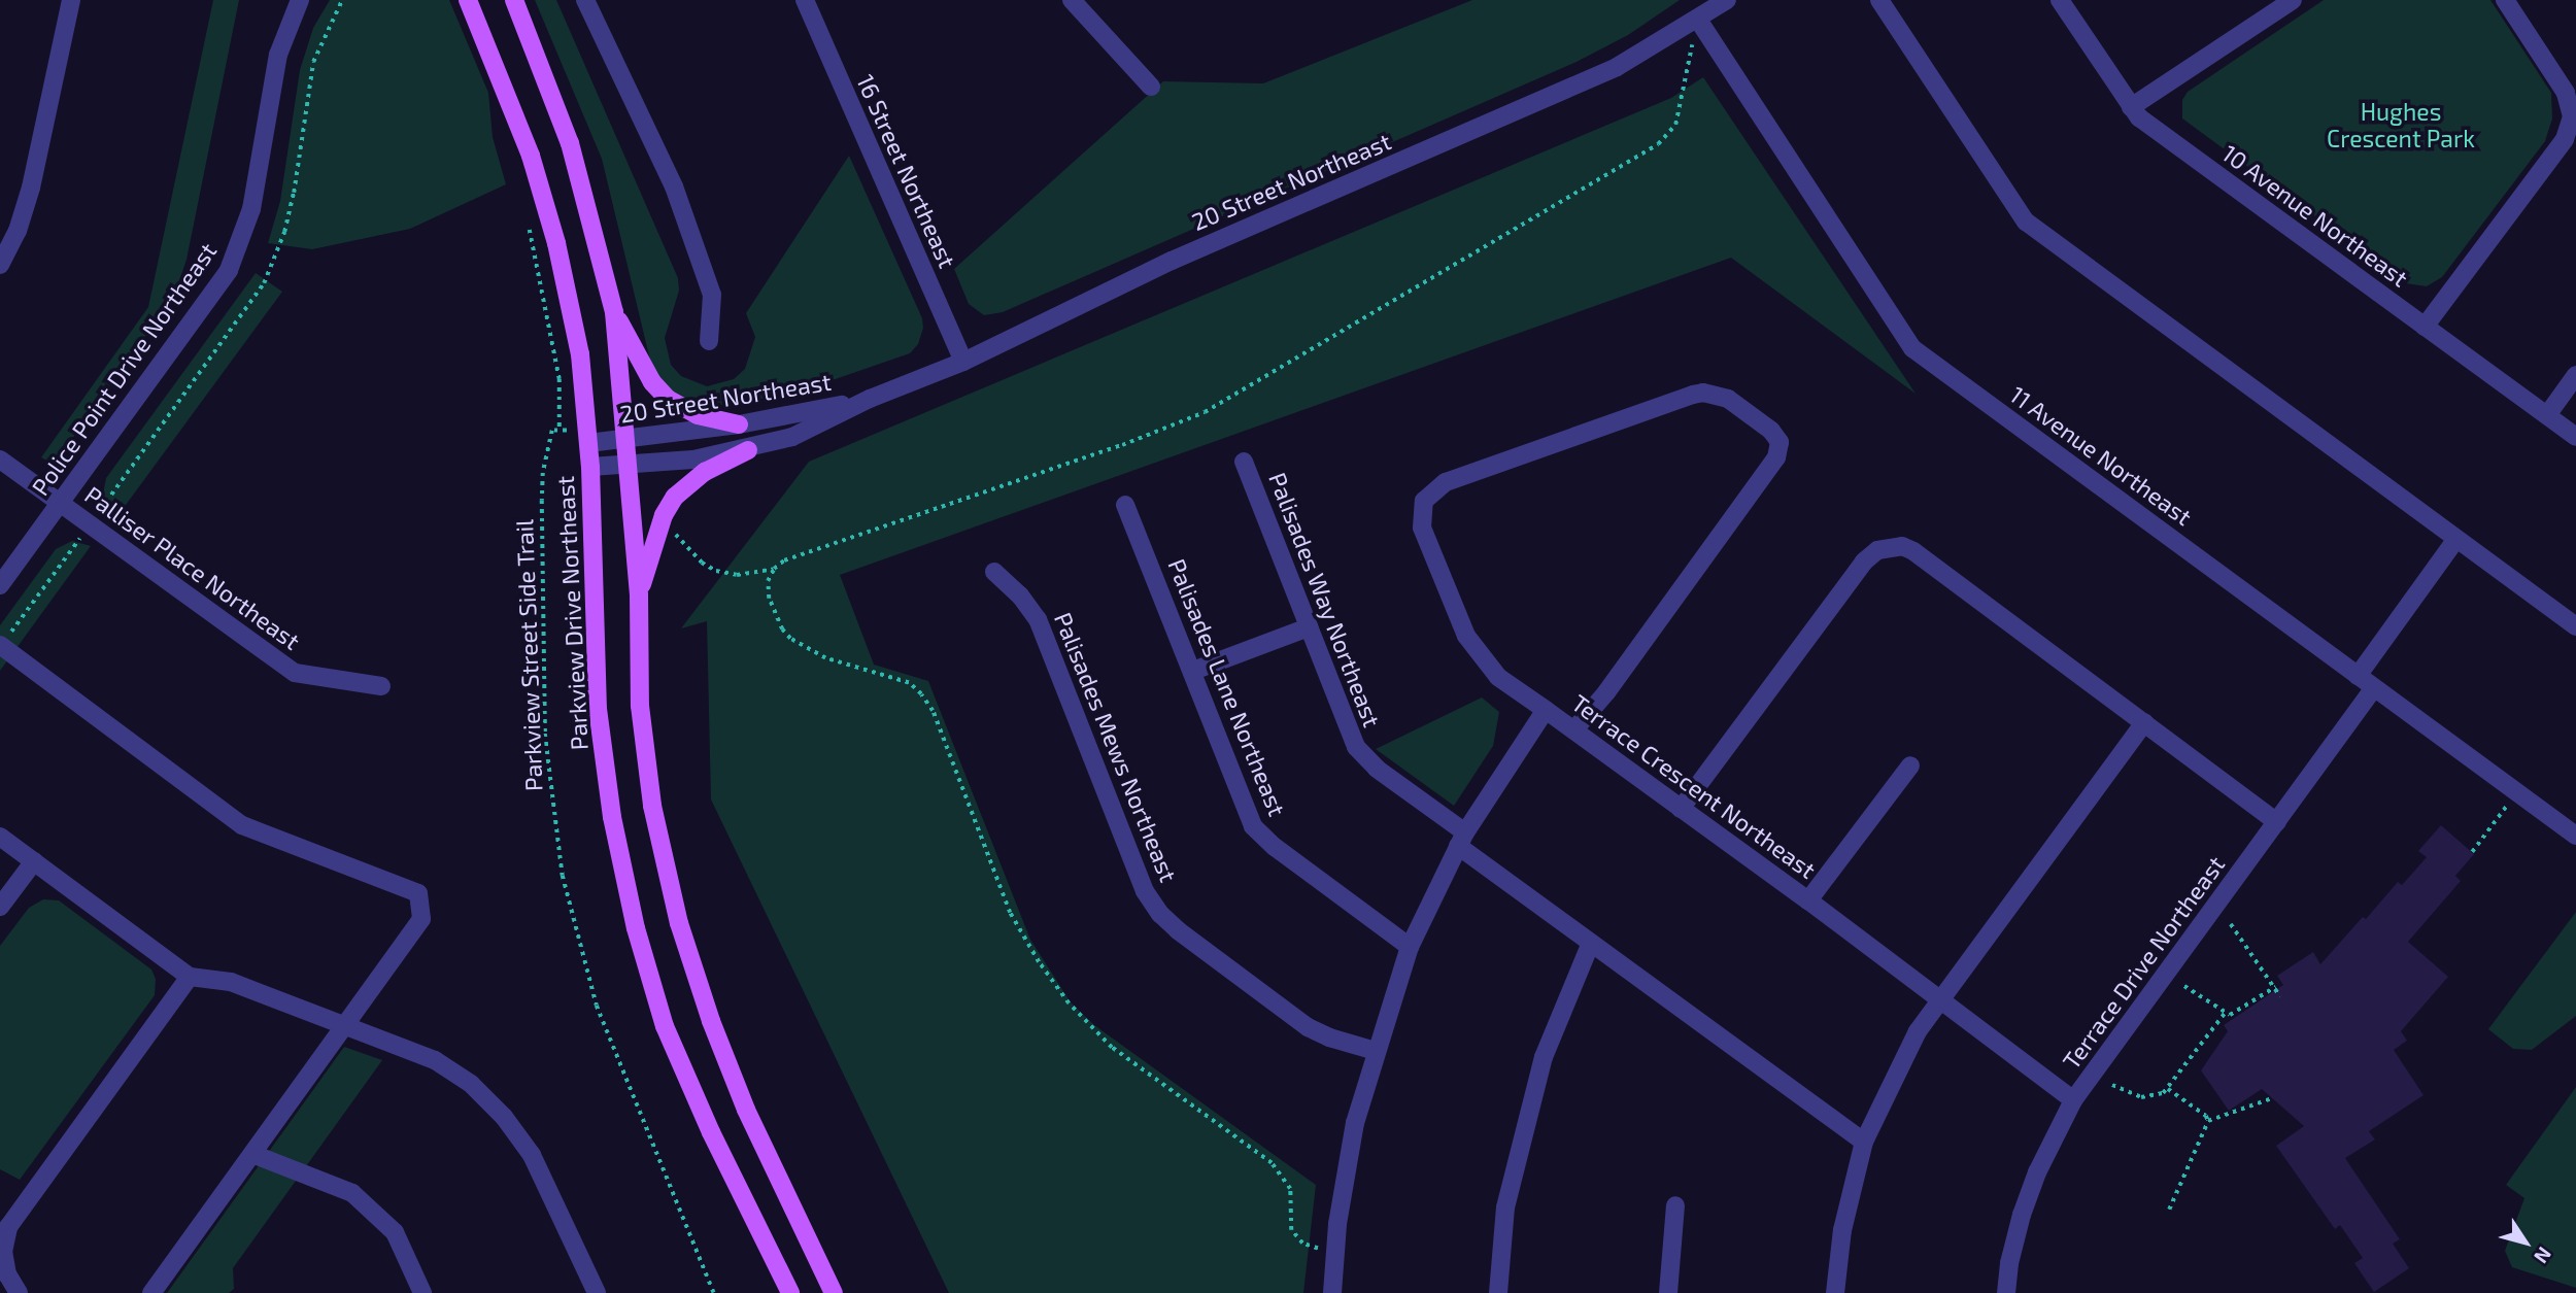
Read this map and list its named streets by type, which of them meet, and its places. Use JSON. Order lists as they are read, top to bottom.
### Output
{
  "streets": {
    "main road": ["Parkview Drive Northeast"],
    "street": [
      "16 Street Northeast",
      "20 Street Northeast",
      "10 Avenue Northeast",
      "Police Point Drive Northeast",
      "11 Avenue Northeast",
      "Palliser Place Northeast",
      "Palisades Way Northeast",
      "Palisades Lane Northeast",
      "Palisades Mews Northeast",
      "Terrace Crescent Northeast",
      "Terrace Drive Northeast"
    ],
    "path": ["Parkview Street Side Trail"]
  },
  "crossings": [
    ["16 Street Northeast", "20 Street Northeast"],
    ["20 Street Northeast", "11 Avenue Northeast"],
    ["20 Street Northeast", "Parkview Drive Northeast"],
    ["Police Point Drive Northeast", "Palliser Place Northeast"],
    ["11 Avenue Northeast", "Terrace Drive Northeast"],
    ["Palisades Way Northeast", "Terrace Crescent Northeast"],
    ["Palisades Lane Northeast", "Terrace Crescent Northeast"],
    ["Palisades Mews Northeast", "Terrace Crescent Northeast"],
    ["Terrace Crescent Northeast", "Terrace Drive Northeast"]
  ],
  "parks": ["Hughes Crescent Park"],
  "north": "bottom right"
}
